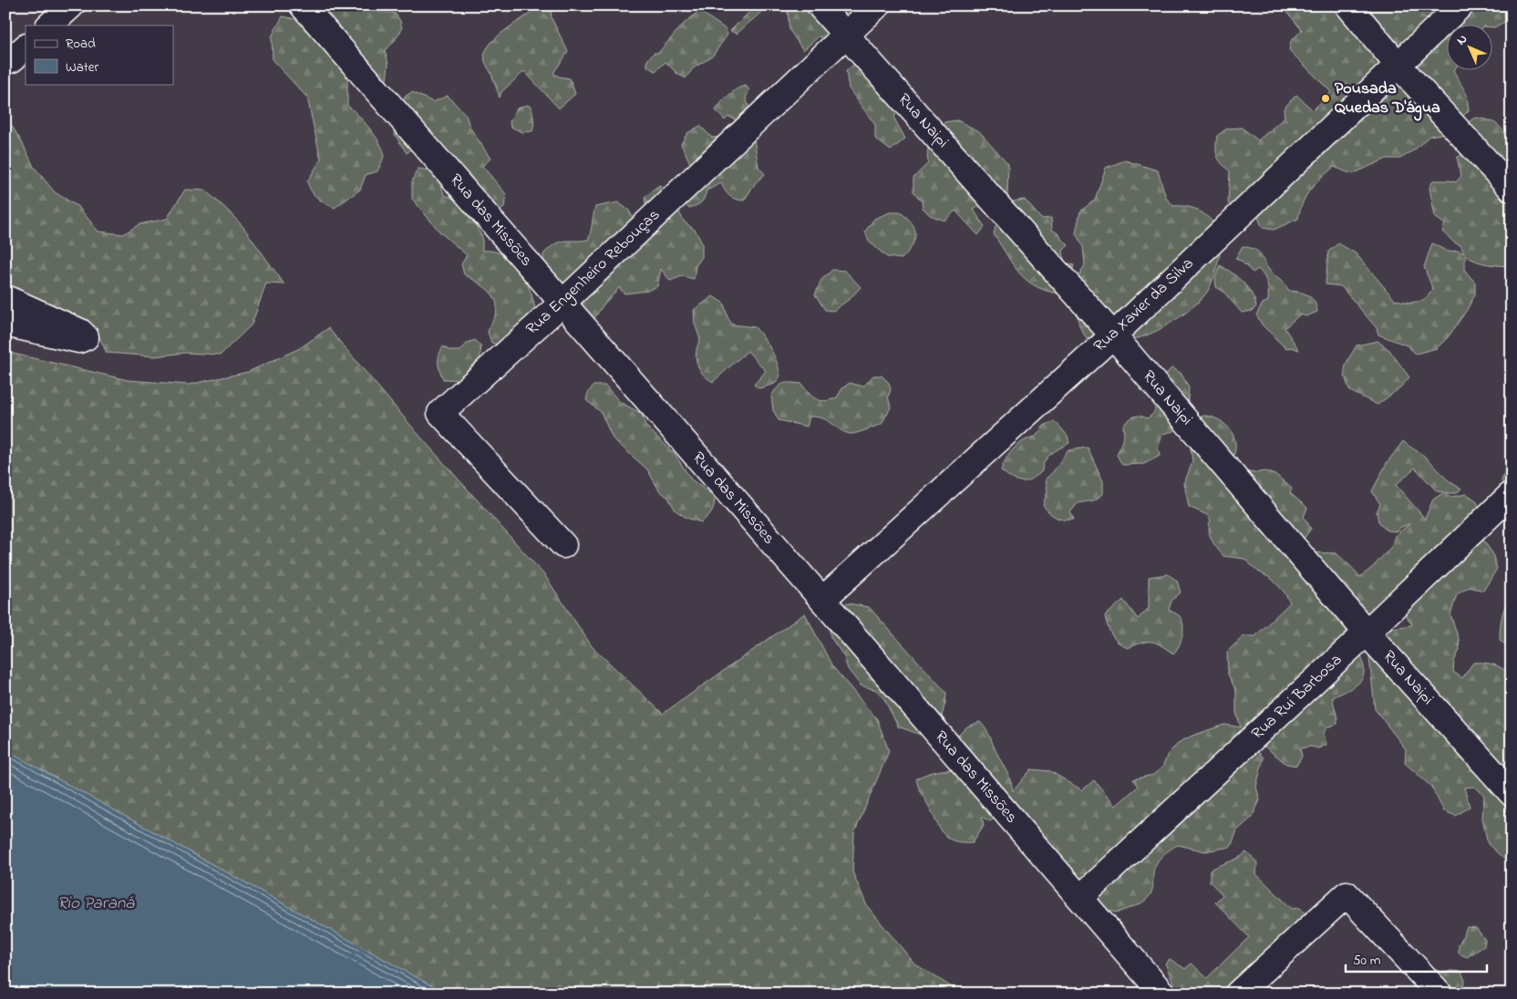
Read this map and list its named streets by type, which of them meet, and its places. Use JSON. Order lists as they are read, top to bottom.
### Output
{
  "streets": {
    "street": [
      "Rua Naipi",
      "Rua das Missões",
      "Rua Engenheiro Rebouças",
      "Rua Xavier da Silva",
      "Rua Rui Barbosa"
    ]
  },
  "crossings": [
    ["Rua Naipi", "Rua Engenheiro Rebouças"],
    ["Rua Naipi", "Rua Xavier da Silva"],
    ["Rua Naipi", "Rua Rui Barbosa"],
    ["Rua das Missões", "Rua Engenheiro Rebouças"],
    ["Rua das Missões", "Rua Xavier da Silva"],
    ["Rua das Missões", "Rua Rui Barbosa"]
  ],
  "water": ["Rio Paraná"],
  "places": ["Pousada Quedas D'água"],
  "legend": ["Road", "Water"],
  "scale_bar": "50 m",
  "north": "top left"
}
